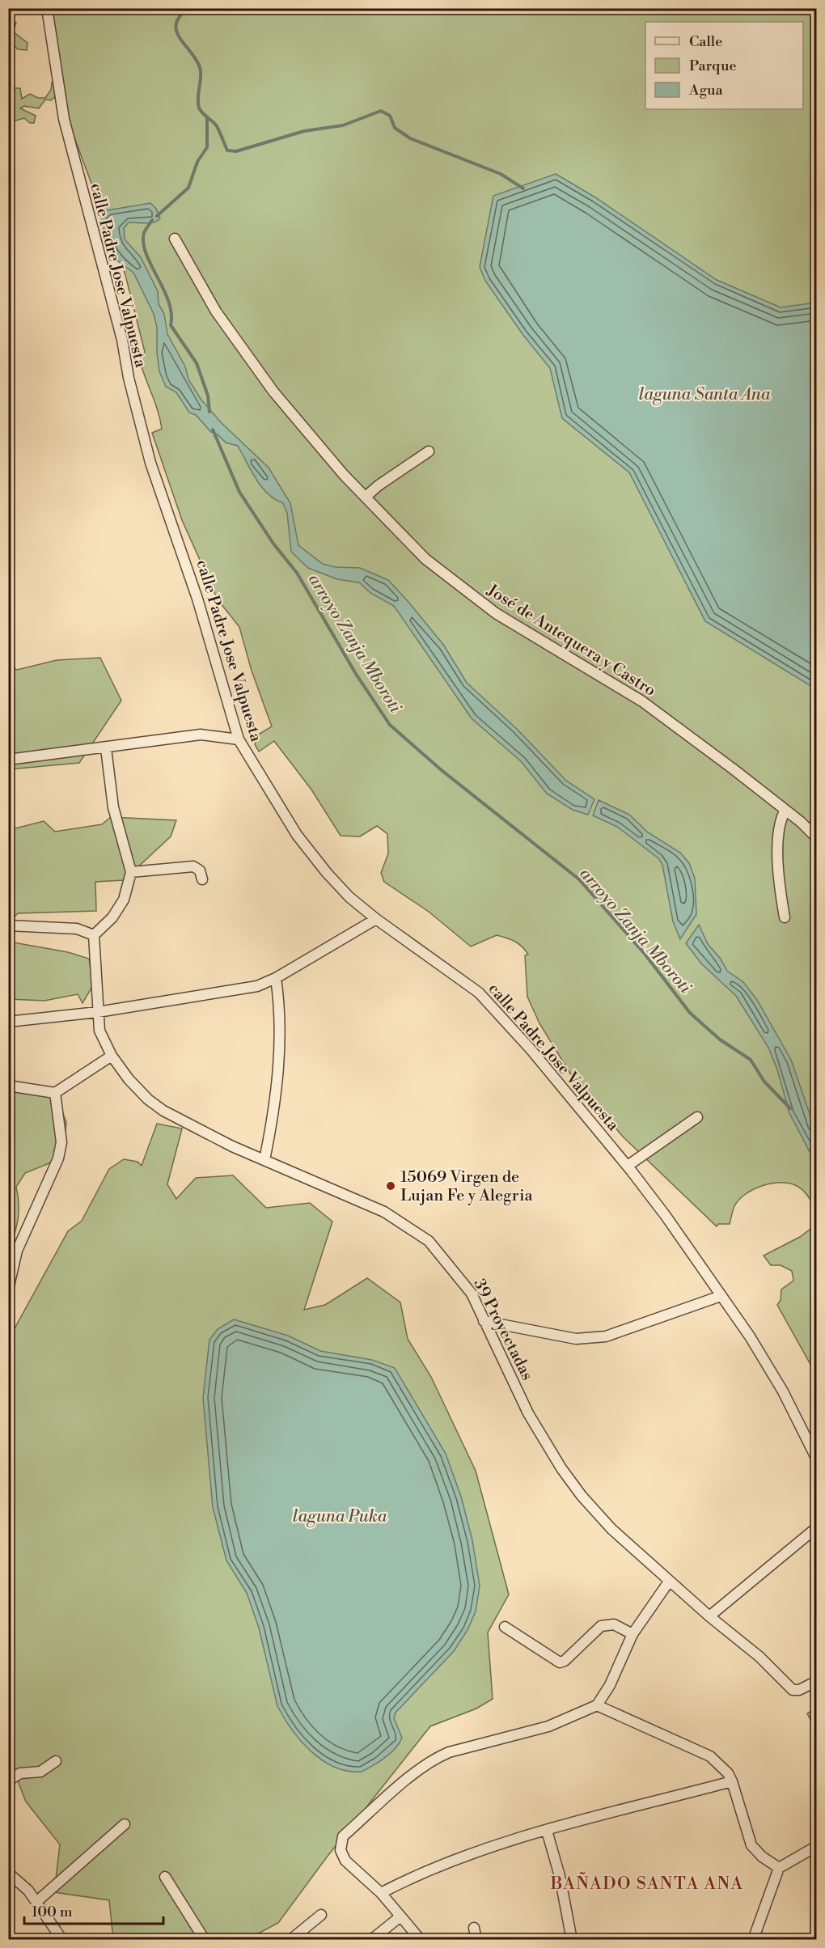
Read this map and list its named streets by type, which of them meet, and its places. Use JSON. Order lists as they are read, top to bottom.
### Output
{
  "streets": {
    "street": ["calle Padre Jose Valpuesta", "José de Antequera y Castro", "39 Proyectadas"]
  },
  "districts": ["BAÑADO SANTA ANA"],
  "water": ["laguna Santa Ana", "arroyo Zanja Mboroti", "laguna Puka"],
  "places": ["15069 Virgen de Lujan Fe y Alegria"],
  "legend": ["Calle", "Parque", "Agua"],
  "scale_bar": "100 m"
}
